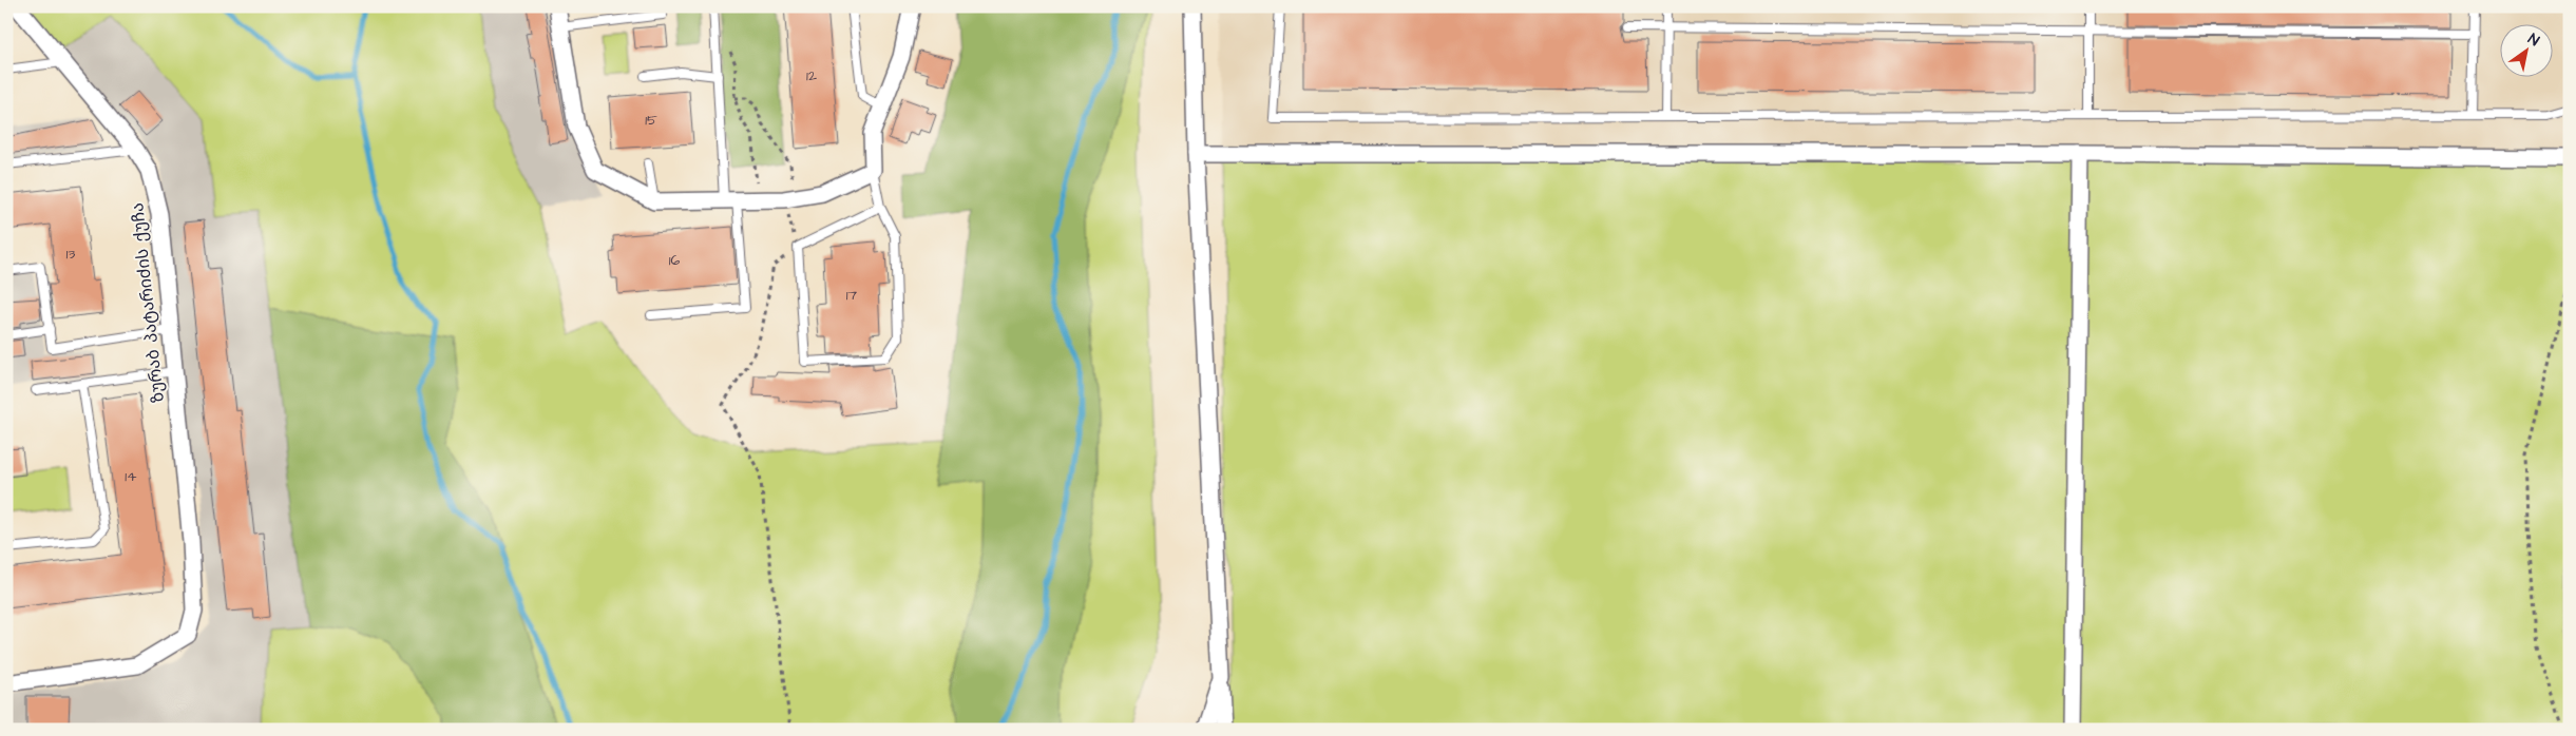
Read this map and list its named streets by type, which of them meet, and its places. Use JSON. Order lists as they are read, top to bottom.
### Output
{
  "streets": {
    "street": ["ზურაბ პატარიძის ქუჩა"]
  },
  "house_numbers": [
    "12",
    "15",
    "13",
    "16",
    "17",
    "14"
  ],
  "north": "top right"
}
